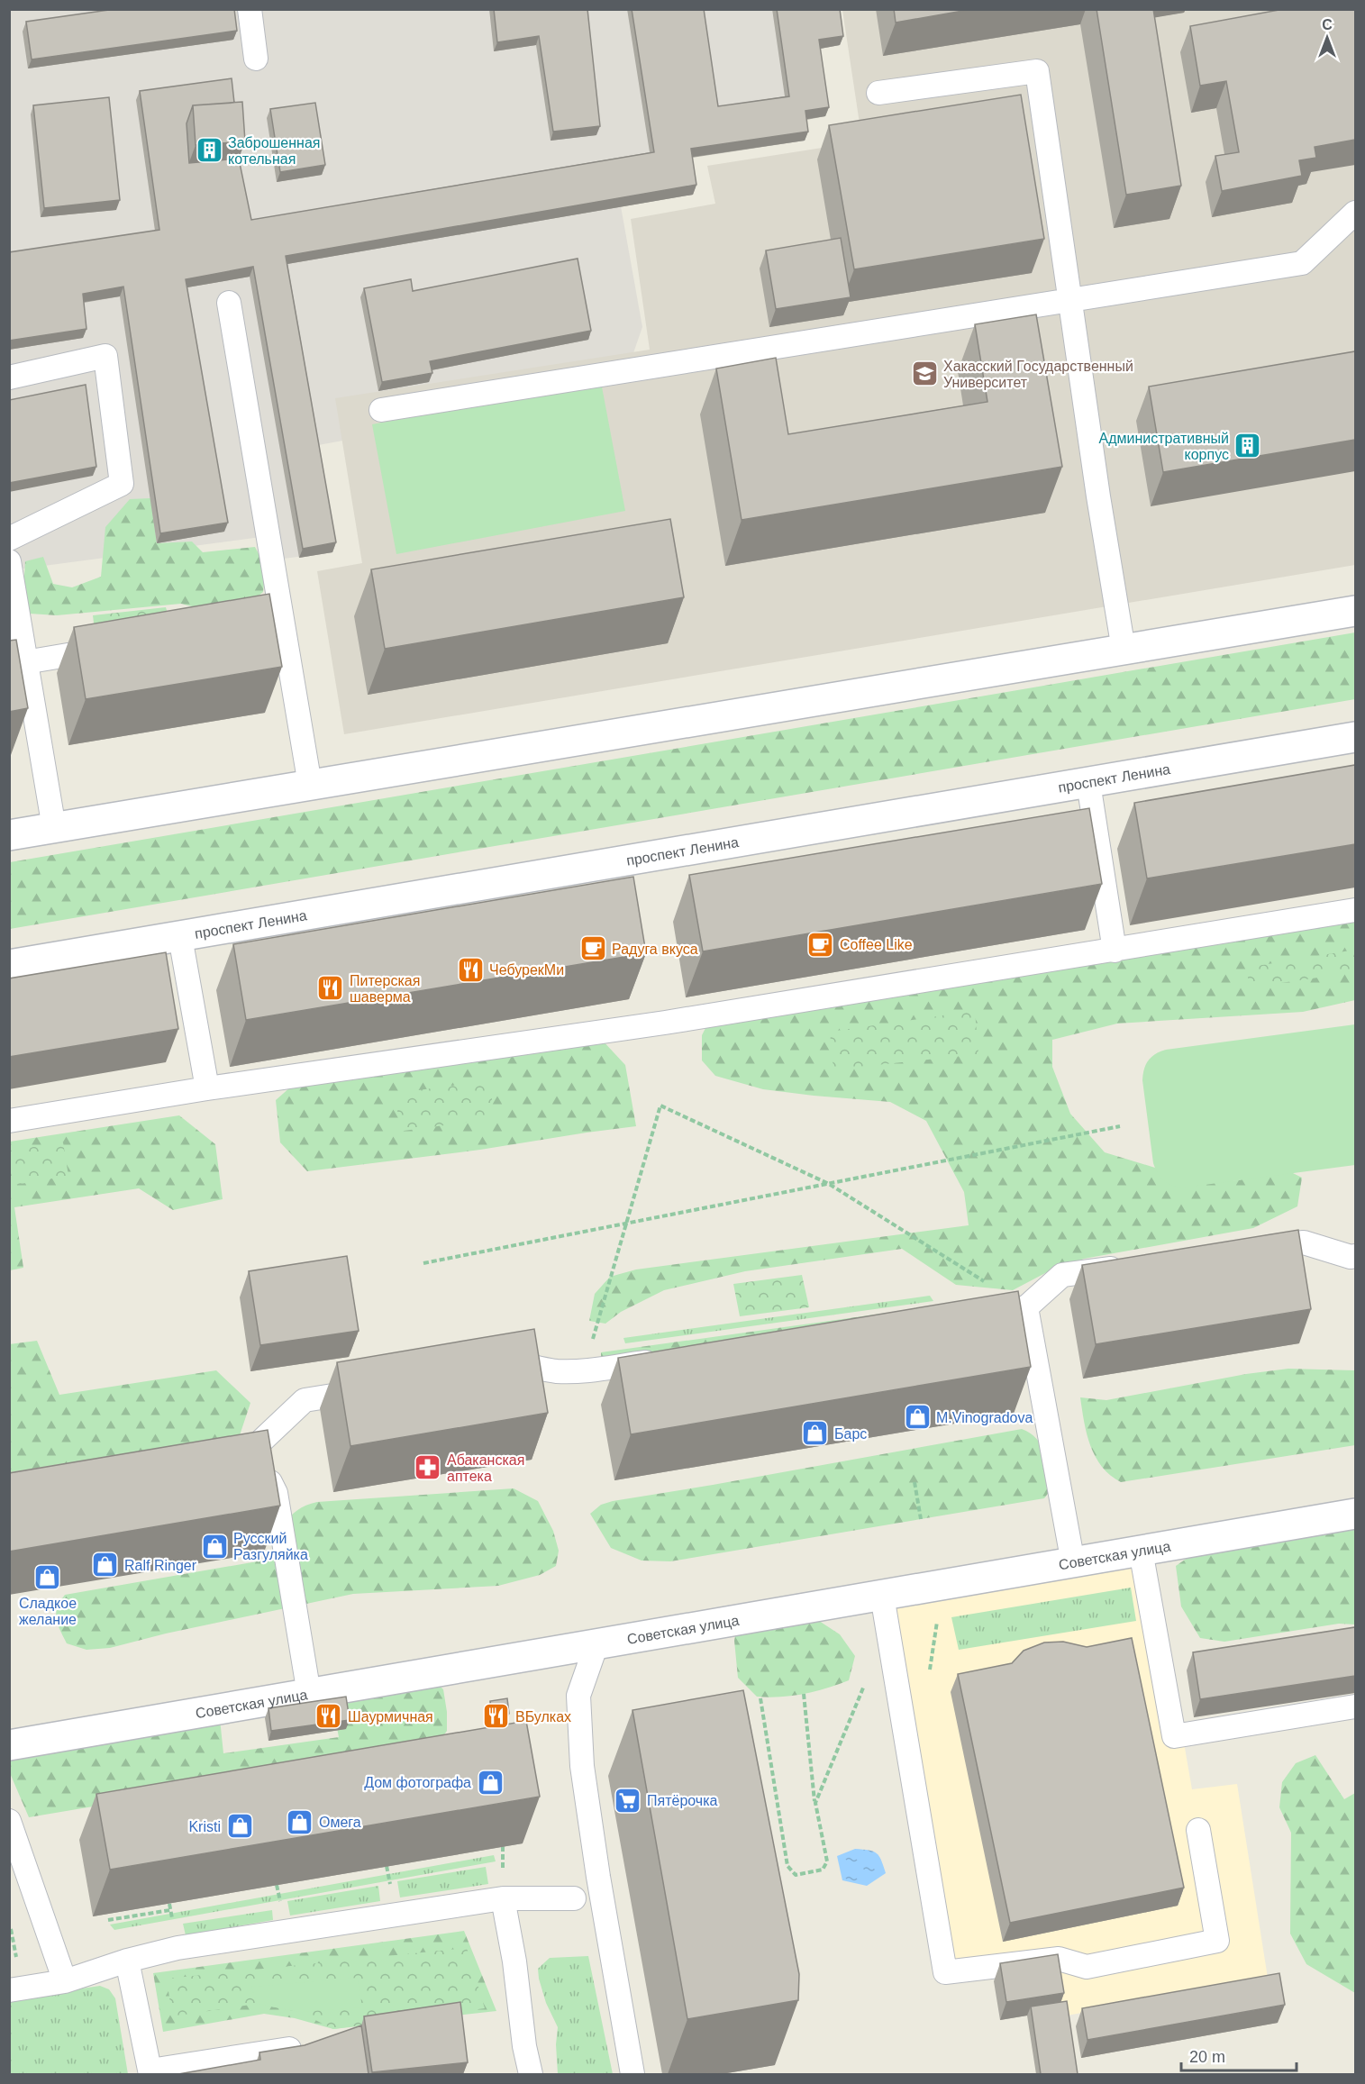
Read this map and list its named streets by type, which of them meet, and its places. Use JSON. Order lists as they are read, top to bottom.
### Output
{
  "streets": {
    "street": ["проспект Ленина", "Советская улица"]
  },
  "places": {
    "building": ["Заброшенная котельная", "Административный корпус"],
    "school or university": ["Хакасский Государственный Университет"],
    "cafe": ["Coffee Like", "Радуга вкуса"],
    "restaurant": [
      "ЧебурекМи",
      "Питерская шаверма",
      "Шаурмичная",
      "ВБулках"
    ],
    "shop": [
      "M.Vinogradova",
      "Барс",
      "Русский Разгуляйка",
      "Ralf Ringer",
      "Сладкое желание",
      "Дом фотографа",
      "Омега",
      "Kristi"
    ],
    "pharmacy": ["Абаканская аптека"],
    "supermarket": ["Пятёрочка"]
  },
  "scale_bar": "20 m",
  "north": "top"
}
